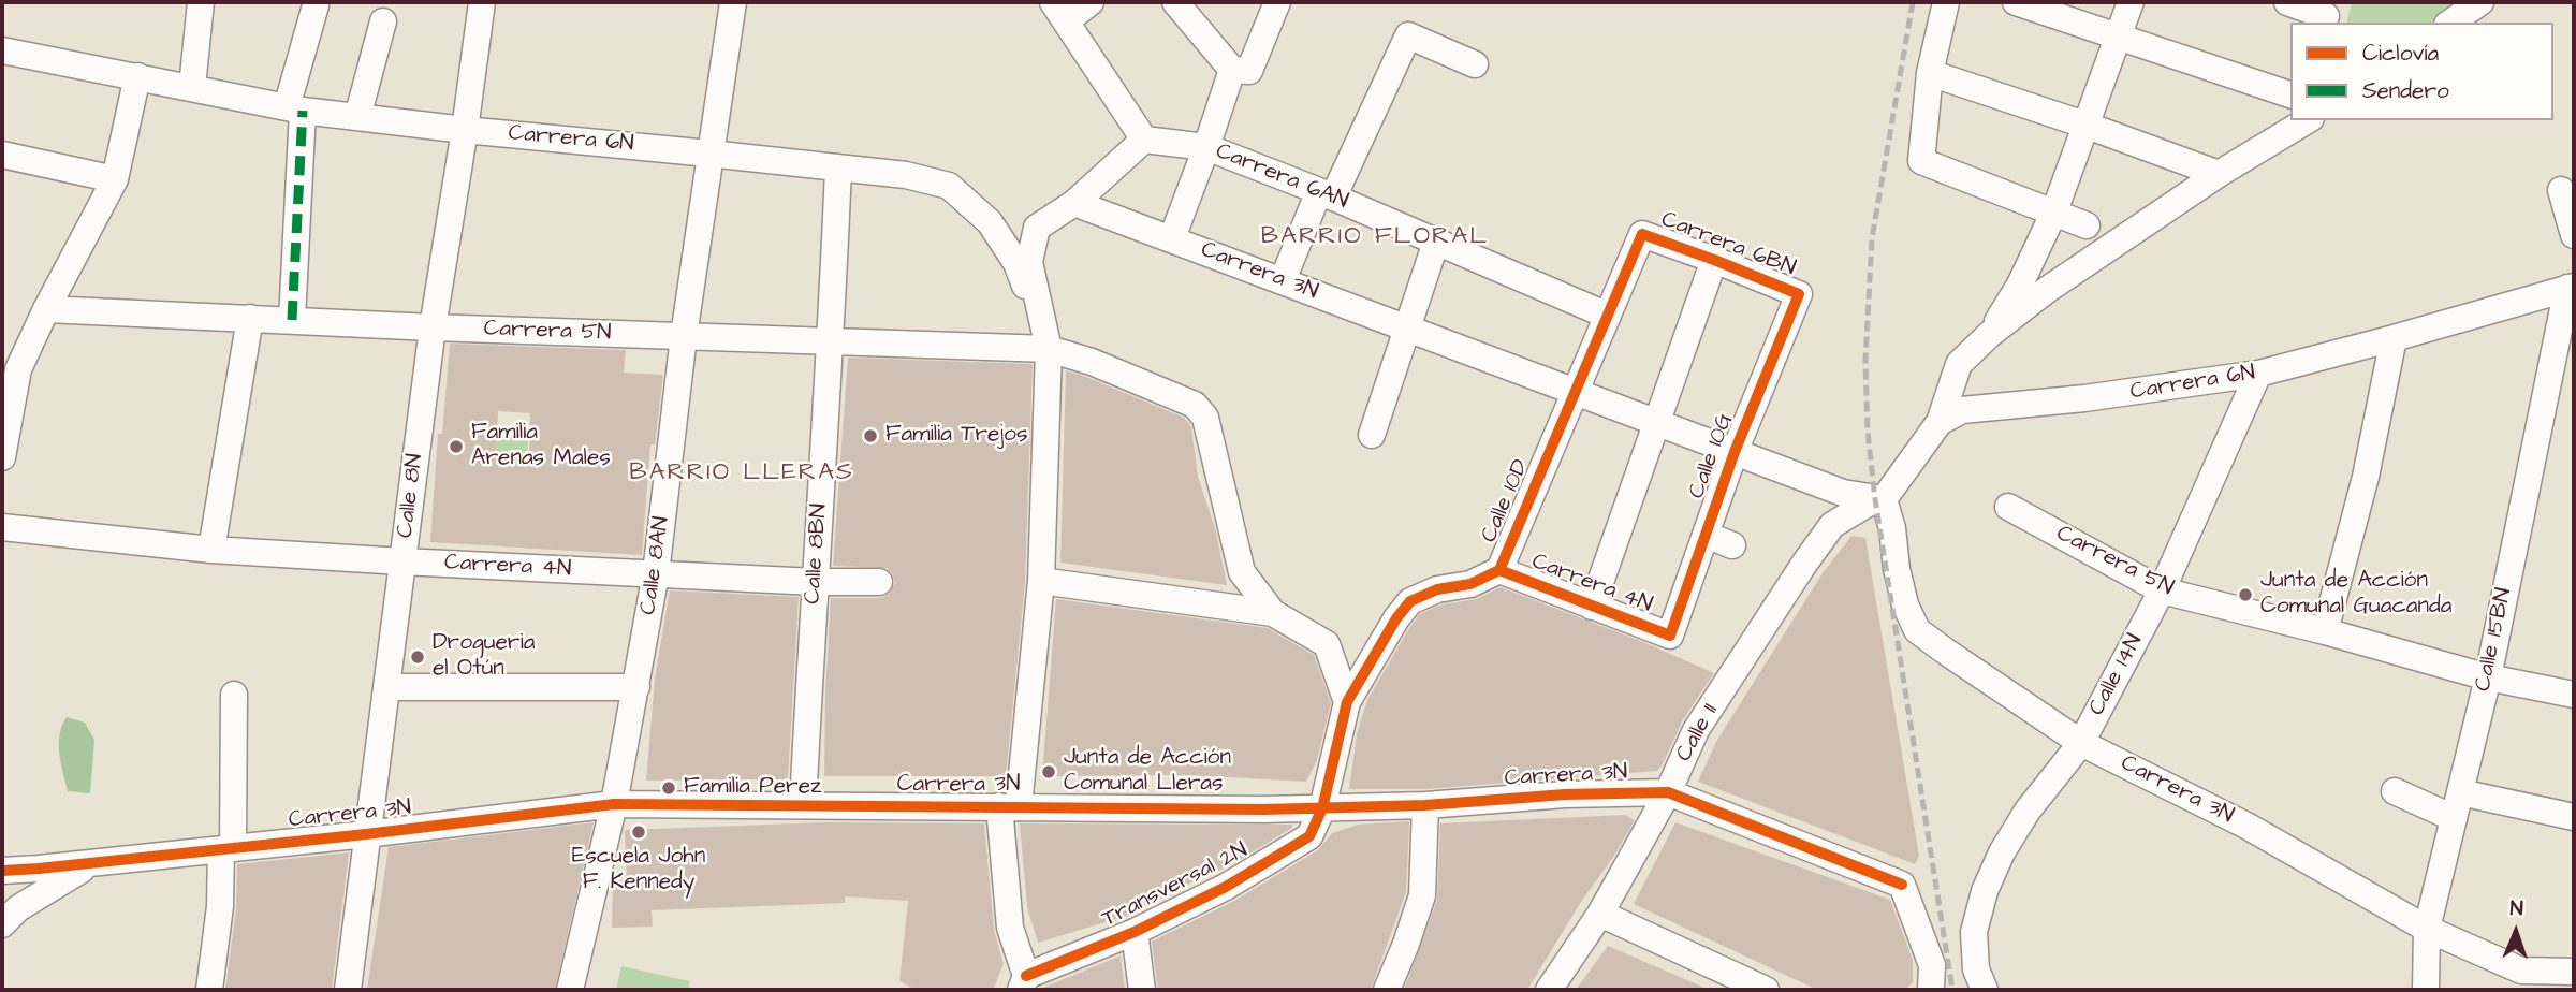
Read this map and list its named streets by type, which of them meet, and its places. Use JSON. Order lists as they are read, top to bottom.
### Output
{
  "streets": {
    "street": [
      "Carrera 6N",
      "Carrera 6AN",
      "Carrera 6BN",
      "Carrera 3N",
      "Carrera 5N",
      "Calle 10G",
      "Calle 8N",
      "Calle 10D",
      "Calle 8BN",
      "Calle 8AN",
      "Carrera 4N",
      "Calle 15BN",
      "Calle 14N",
      "Calle 11",
      "Transversal 2N"
    ]
  },
  "crossings": [
    ["Carrera 6N", "Carrera 5N"],
    ["Carrera 6N", "Calle 8N"],
    ["Carrera 6N", "Calle 8BN"],
    ["Carrera 6N", "Calle 8AN"],
    ["Carrera 6N", "Calle 15BN"],
    ["Carrera 6N", "Calle 14N"],
    ["Carrera 6AN", "Calle 10D"],
    ["Carrera 6BN", "Calle 10G"],
    ["Carrera 6BN", "Calle 10D"],
    ["Carrera 3N", "Calle 10G"],
    ["Carrera 3N", "Calle 8N"],
    ["Carrera 3N", "Calle 10D"],
    ["Carrera 3N", "Calle 8BN"],
    ["Carrera 3N", "Calle 8AN"],
    ["Carrera 3N", "Calle 15BN"],
    ["Carrera 3N", "Calle 14N"],
    ["Carrera 3N", "Calle 11"],
    ["Carrera 3N", "Transversal 2N"],
    ["Carrera 5N", "Calle 8N"],
    ["Carrera 5N", "Calle 8BN"],
    ["Carrera 5N", "Calle 8AN"],
    ["Carrera 5N", "Calle 15BN"],
    ["Carrera 5N", "Calle 14N"],
    ["Calle 10G", "Carrera 4N"],
    ["Calle 8N", "Carrera 4N"],
    ["Calle 10D", "Carrera 4N"],
    ["Calle 10D", "Transversal 2N"],
    ["Calle 8BN", "Carrera 4N"],
    ["Calle 8AN", "Carrera 4N"]
  ],
  "districts": ["BARRIO FLORAL", "BARRIO LLERAS"],
  "places": [
    "Familia Trejos",
    "Familia Arenas Males",
    "Junta de Acción Comunal Guacanda",
    "Drogueria el Otún",
    "Junta de Acción Comunal Lleras",
    "Familia Perez",
    "Escuela John F. Kennedy"
  ],
  "legend": ["Ciclovía", "Sendero"],
  "north": "top"
}
